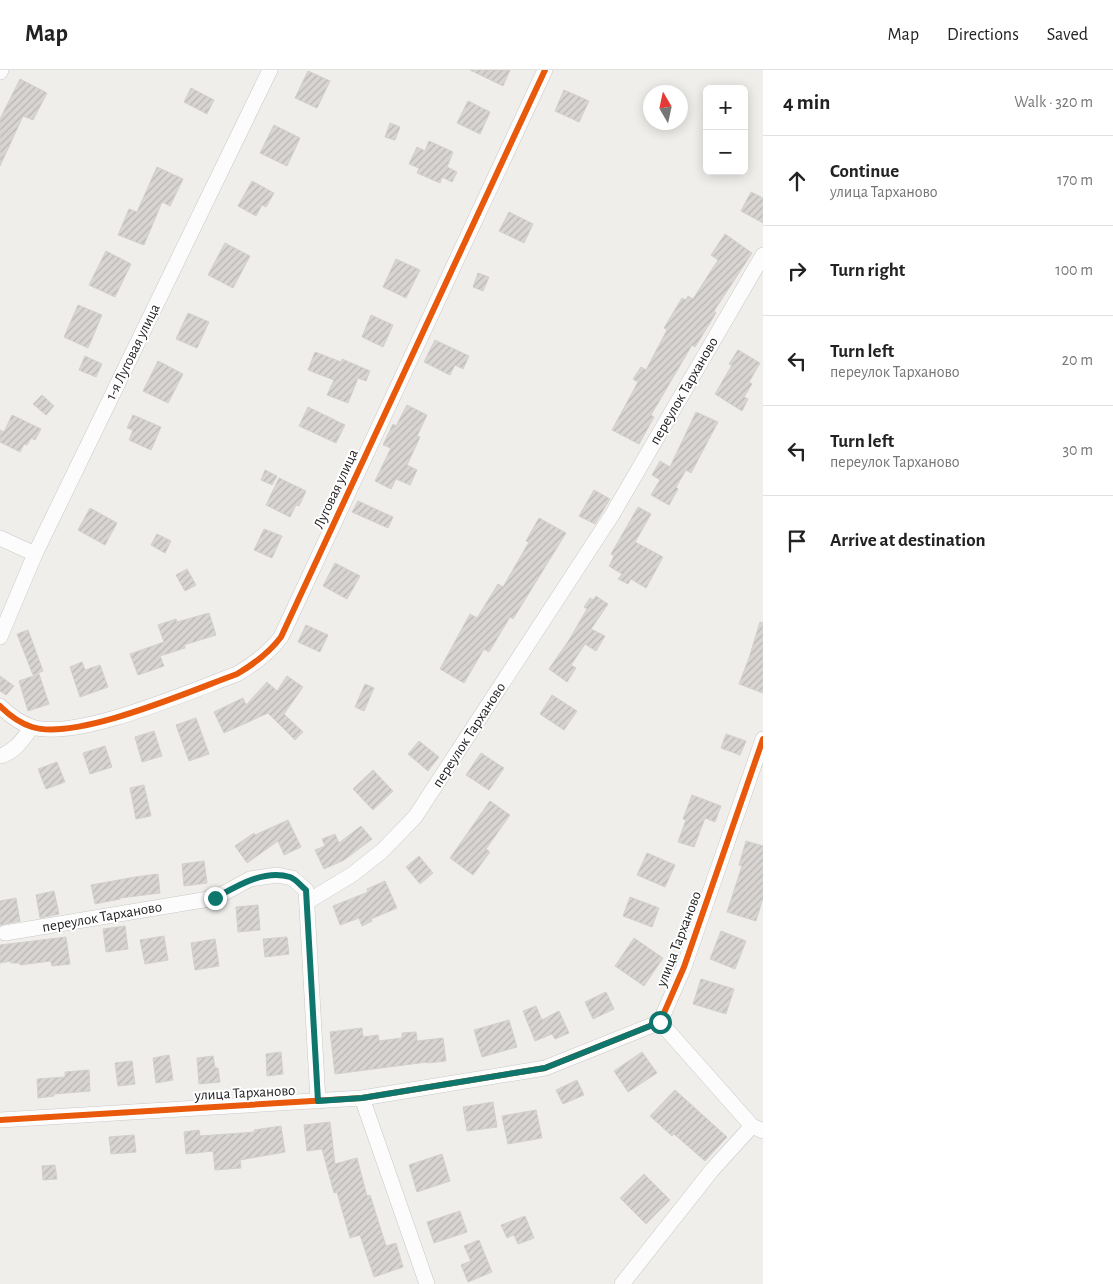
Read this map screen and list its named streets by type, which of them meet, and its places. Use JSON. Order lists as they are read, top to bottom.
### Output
{
  "streets": {
    "street": [
      "1-я Луговая улица",
      "переулок Тарханово",
      "Луговая улица",
      "улица Тарханово"
    ]
  },
  "north": "top",
  "page": {
    "header": "Map",
    "nav": ["Map", "Directions", "Saved"],
    "heading": ["4 min", "Walk · 320 m"],
    "map_buttons": ["+", "−"],
    "list": [
      ["Continue", "улица Тарханово", "170 m"],
      ["Turn right", "100 m"],
      ["Turn left", "переулок Тарханово", "20 m"],
      ["Turn left", "переулок Тарханово", "30 m"],
      "Arrive at destination"
    ]
  }
}
